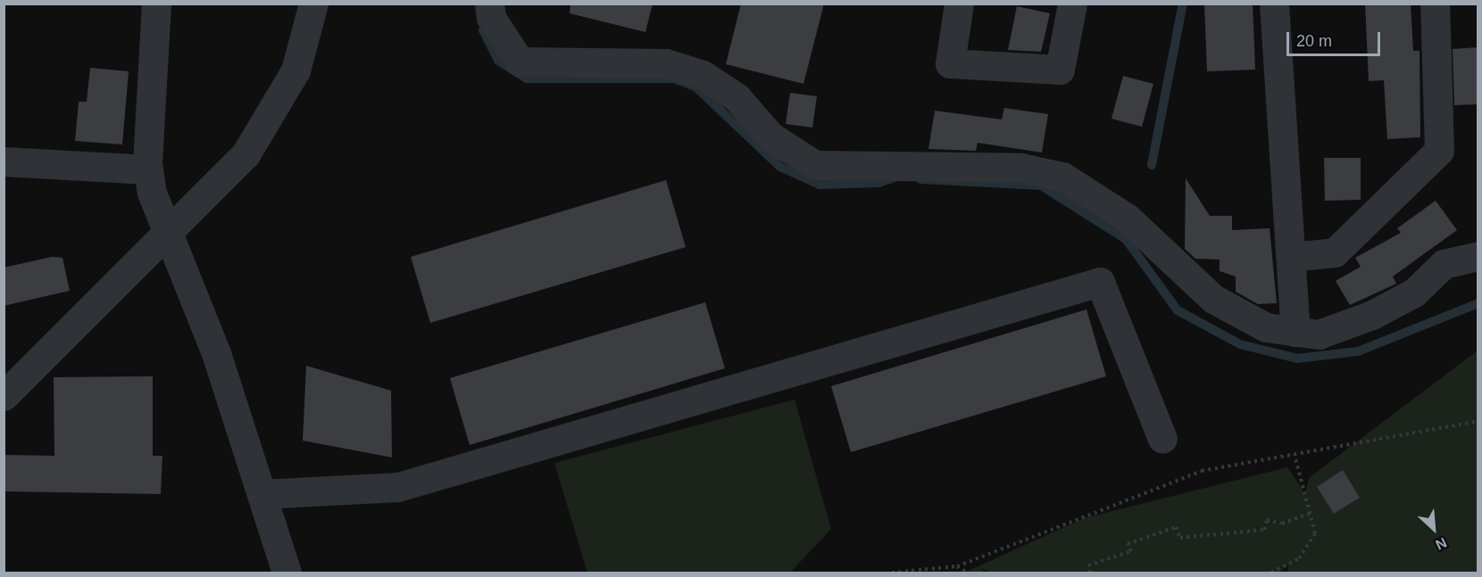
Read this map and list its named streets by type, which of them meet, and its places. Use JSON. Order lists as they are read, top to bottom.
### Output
{
  "scale_bar": "20 m",
  "north": "bottom right"
}
